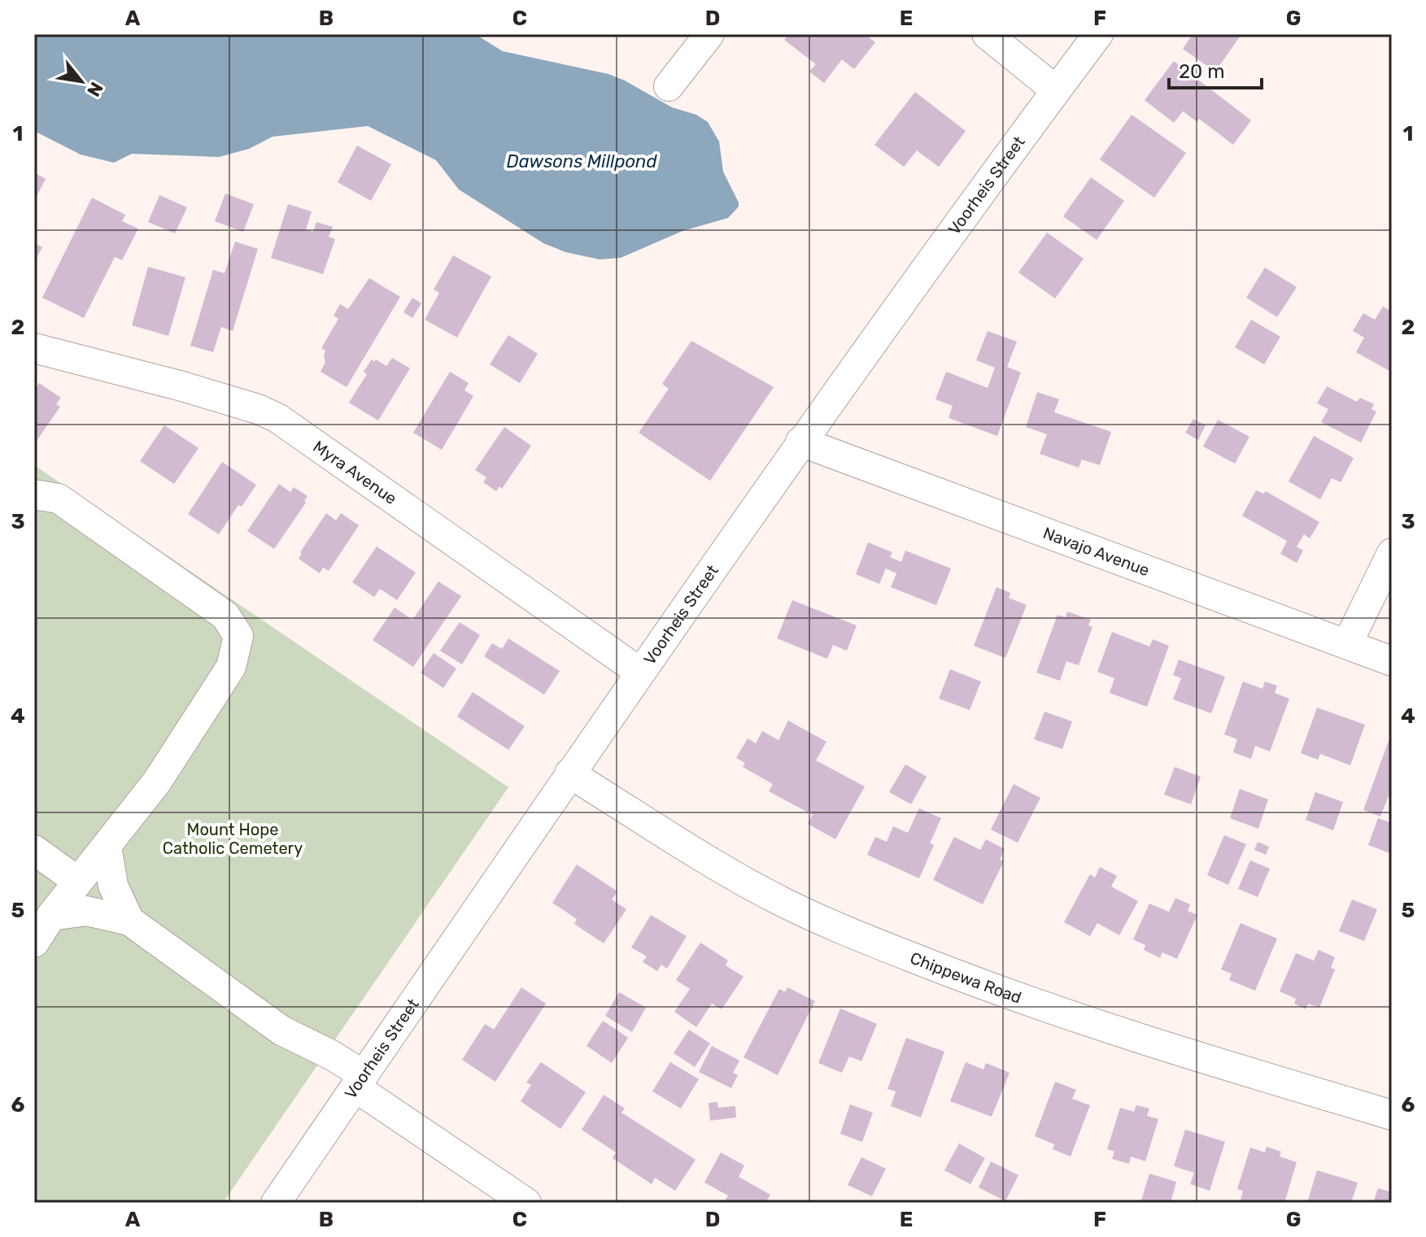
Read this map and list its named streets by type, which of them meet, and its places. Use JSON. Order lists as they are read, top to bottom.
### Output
{
  "streets": {
    "street": [
      "Voorheis Street",
      "Myra Avenue",
      "Navajo Avenue",
      "Chippewa Road"
    ]
  },
  "crossings": [
    ["Voorheis Street", "Myra Avenue"],
    ["Voorheis Street", "Navajo Avenue"],
    ["Voorheis Street", "Chippewa Road"]
  ],
  "water": ["Dawsons Millpond"],
  "parks": ["Mount Hope Catholic Cemetery"],
  "scale_bar": "20 m",
  "north": "bottom right",
  "grid": {
    "columns": [
      "A",
      "B",
      "C",
      "D",
      "E",
      "F",
      "G"
    ],
    "rows": [
      "1",
      "2",
      "3",
      "4",
      "5",
      "6"
    ]
  }
}
